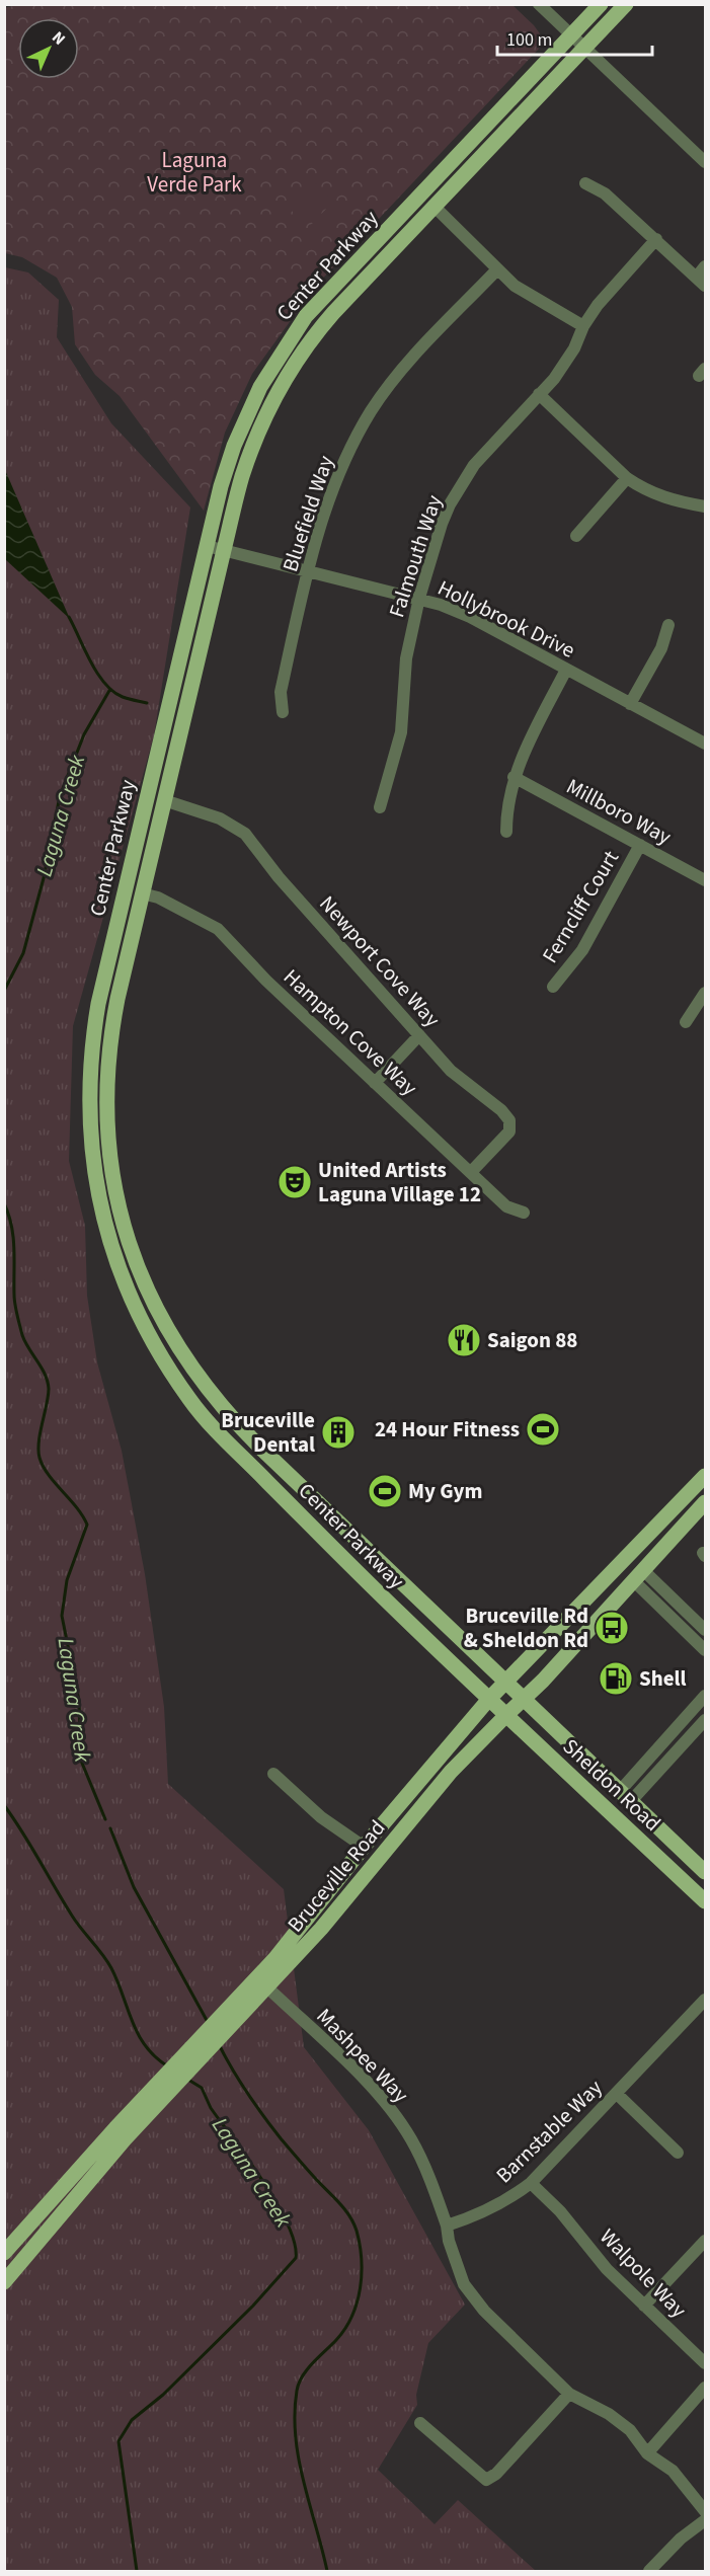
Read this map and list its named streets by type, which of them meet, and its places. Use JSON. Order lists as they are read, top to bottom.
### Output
{
  "streets": {
    "main road": ["Center Parkway", "Sheldon Road", "Bruceville Road"],
    "street": [
      "Bluefield Way",
      "Falmouth Way",
      "Hollybrook Drive",
      "Millboro Way",
      "Ferncliff Court",
      "Newport Cove Way",
      "Hampton Cove Way",
      "Mashpee Way",
      "Barnstable Way",
      "Walpole Way"
    ]
  },
  "crossings": [
    ["Center Parkway", "Hollybrook Drive"],
    ["Center Parkway", "Newport Cove Way"],
    ["Center Parkway", "Hampton Cove Way"],
    ["Center Parkway", "Sheldon Road"],
    ["Center Parkway", "Bruceville Road"],
    ["Bluefield Way", "Hollybrook Drive"],
    ["Falmouth Way", "Hollybrook Drive"],
    ["Millboro Way", "Ferncliff Court"],
    ["Newport Cove Way", "Hampton Cove Way"],
    ["Sheldon Road", "Bruceville Road"],
    ["Bruceville Road", "Mashpee Way"],
    ["Mashpee Way", "Barnstable Way"],
    ["Barnstable Way", "Walpole Way"]
  ],
  "water": ["Laguna Creek"],
  "parks": ["Laguna Verde Park"],
  "places": {
    "theatre": ["United Artists Laguna Village 12"],
    "restaurant": ["Saigon 88"],
    "sports": ["24 Hour Fitness", "My Gym"],
    "building": ["Bruceville Dental"],
    "bus stop": ["Bruceville Rd & Sheldon Rd"],
    "fuel station": ["Shell"]
  },
  "scale_bar": "100 m",
  "north": "top right"
}
